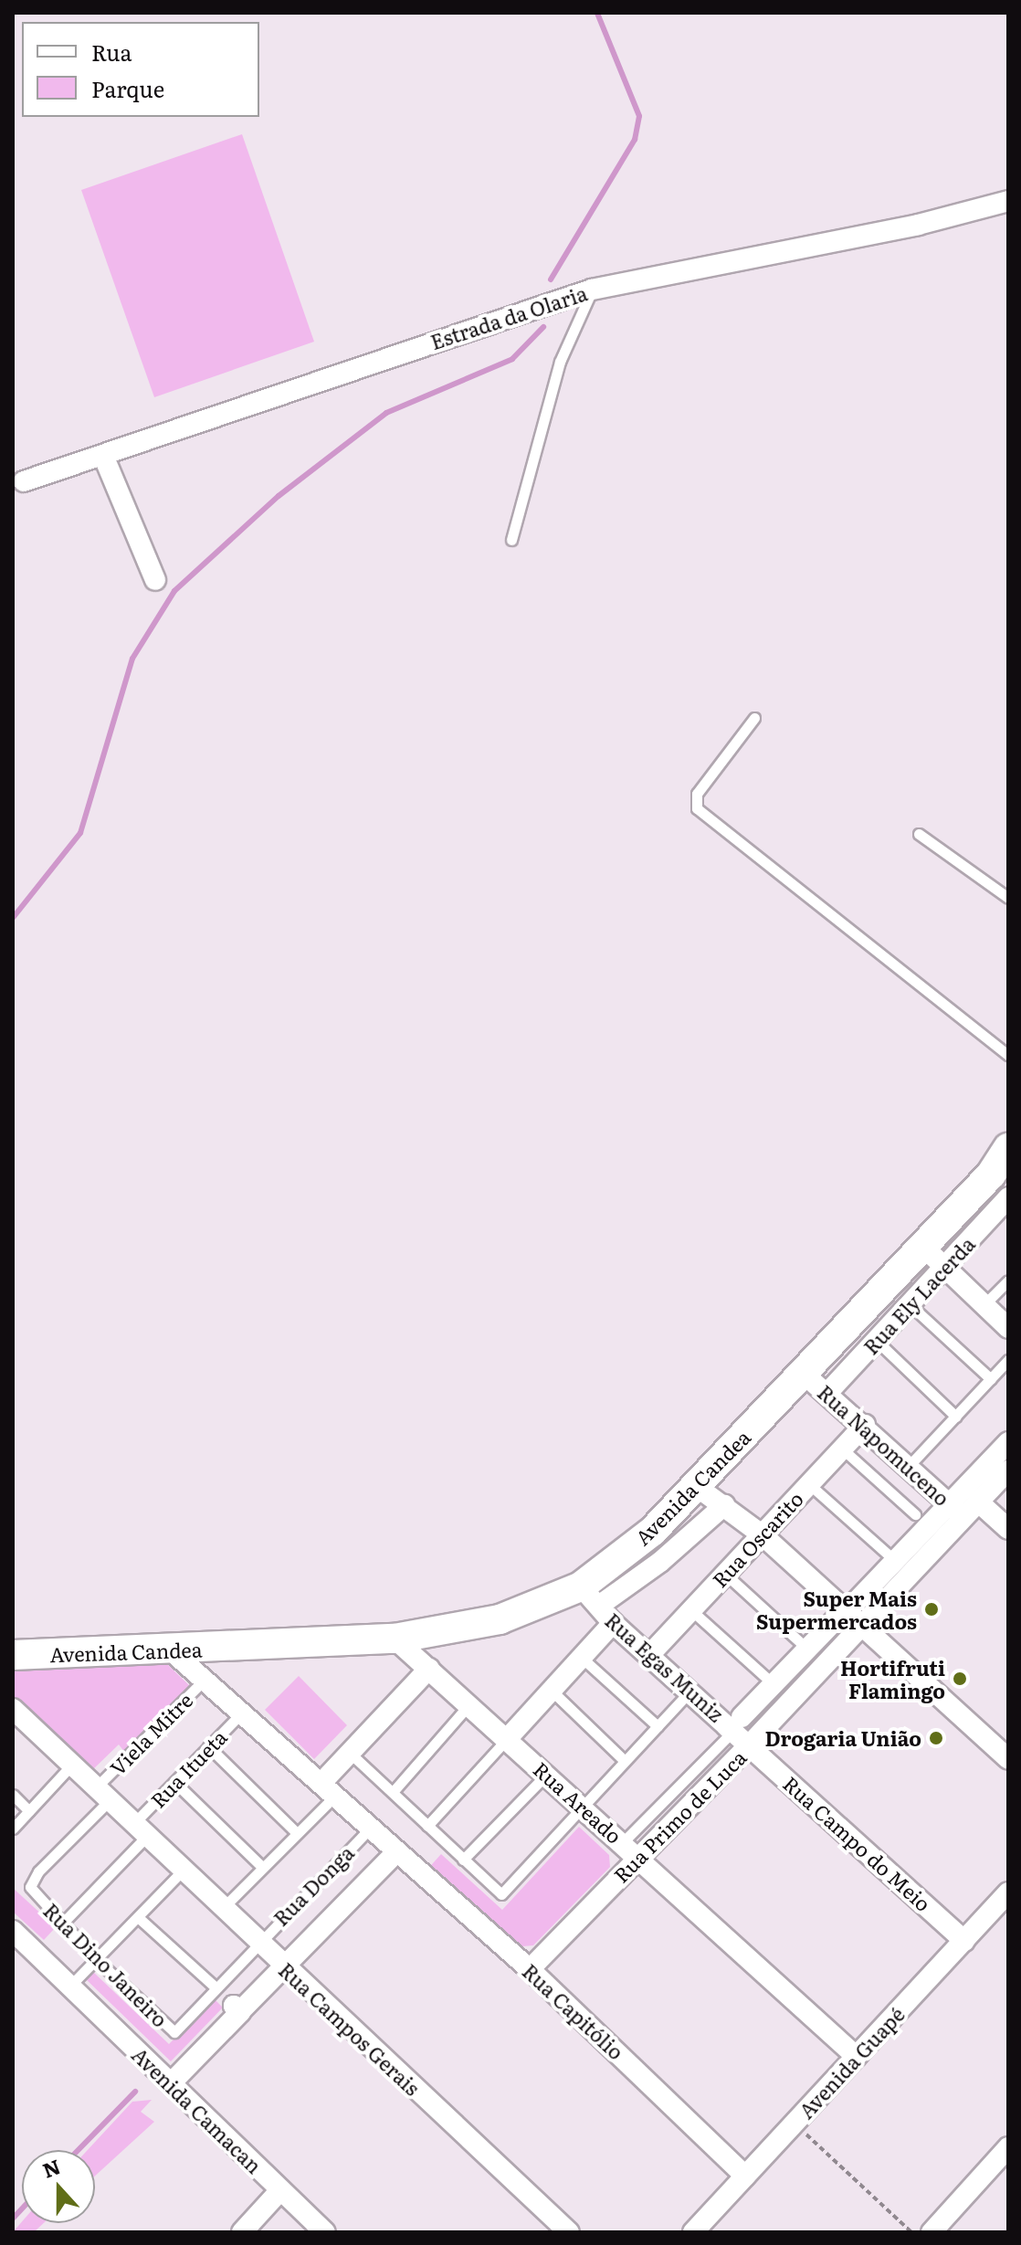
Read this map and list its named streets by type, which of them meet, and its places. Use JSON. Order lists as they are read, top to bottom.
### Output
{
  "streets": {
    "main road": ["Avenida Candea"],
    "street": [
      "Estrada da Olaria",
      "Rua Ely Lacerda",
      "Rua Napomuceno",
      "Rua Oscarito",
      "Rua Egas Muniz",
      "Rua Areado",
      "Rua Primo de Luca",
      "Rua Campo do Meio",
      "Rua Capitólio",
      "Rua Campos Gerais",
      "Avenida Guapé",
      "Avenida Camacan"
    ],
    "lane": [
      "Viela Mitre",
      "Rua Itueta",
      "Rua Donga",
      "Rua Dino Janeiro"
    ]
  },
  "crossings": [
    ["Rua Ely Lacerda", "Rua Napomuceno"],
    ["Rua Napomuceno", "Avenida Candea"],
    ["Rua Napomuceno", "Rua Oscarito"],
    ["Rua Napomuceno", "Rua Primo de Luca"],
    ["Avenida Candea", "Rua Egas Muniz"],
    ["Avenida Candea", "Rua Areado"],
    ["Avenida Candea", "Rua Capitólio"],
    ["Rua Oscarito", "Rua Egas Muniz"],
    ["Rua Egas Muniz", "Rua Areado"],
    ["Rua Egas Muniz", "Rua Primo de Luca"],
    ["Rua Egas Muniz", "Rua Campo do Meio"],
    ["Viela Mitre", "Rua Dino Janeiro"],
    ["Viela Mitre", "Rua Capitólio"],
    ["Viela Mitre", "Rua Campos Gerais"],
    ["Rua Itueta", "Rua Dino Janeiro"],
    ["Rua Itueta", "Rua Capitólio"],
    ["Rua Itueta", "Rua Campos Gerais"],
    ["Rua Areado", "Rua Primo de Luca"],
    ["Rua Areado", "Avenida Guapé"],
    ["Rua Primo de Luca", "Rua Campo do Meio"],
    ["Rua Primo de Luca", "Rua Capitólio"],
    ["Rua Campo do Meio", "Avenida Guapé"],
    ["Rua Donga", "Rua Dino Janeiro"],
    ["Rua Donga", "Rua Capitólio"],
    ["Rua Donga", "Rua Campos Gerais"],
    ["Rua Capitólio", "Avenida Guapé"]
  ],
  "places": ["Super Mais Supermercados", "Hortifruti Flamingo", "Drogaria União"],
  "legend": ["Rua", "Parque"],
  "north": "top"
}
